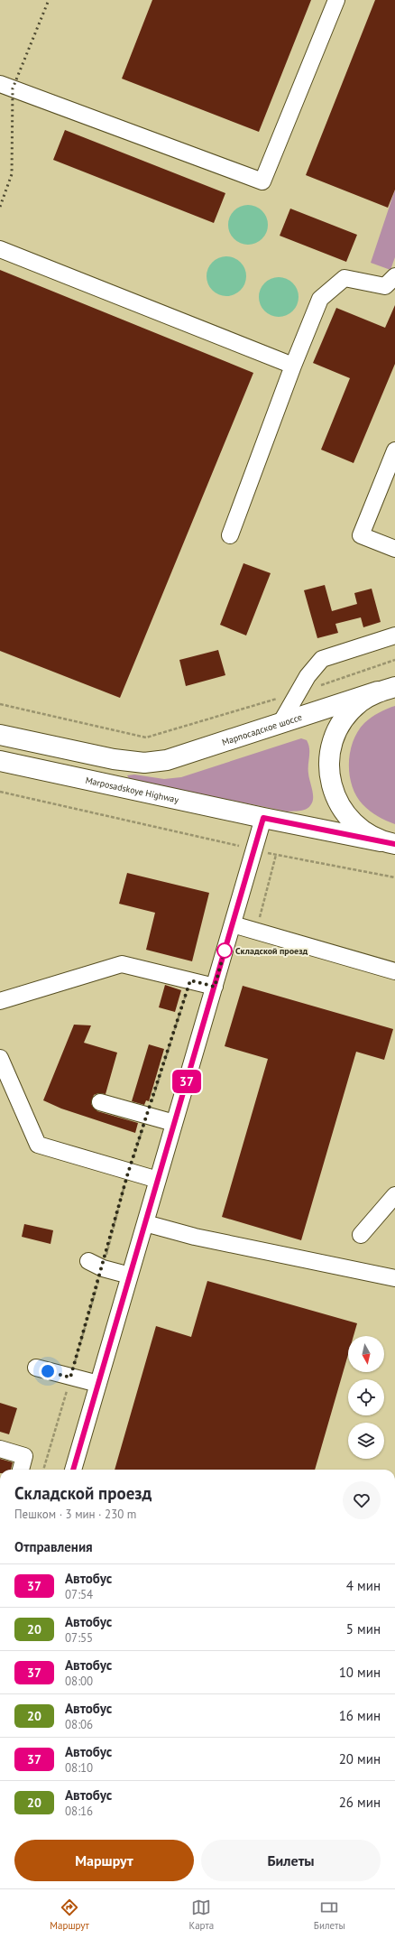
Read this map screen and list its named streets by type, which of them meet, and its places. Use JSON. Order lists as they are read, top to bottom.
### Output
{
  "streets": {
    "main road": ["Марпосадское шоссе", "Marposadskoye Highway"]
  },
  "places": ["Складской проезд"],
  "lines": ["bus line 37"],
  "north": "bottom",
  "page": {
    "on_map": "37",
    "heading": [
      ["Складской проезд", "Пешком · 3 мин · 230 m"],
      "Отправления"
    ],
    "list": [
      {
        "mark": "37",
        "name": "Автобус",
        "note": "07:54",
        "value": "4 мин"
      },
      {
        "mark": "20",
        "name": "Автобус",
        "note": "07:55",
        "value": "5 мин"
      },
      {
        "mark": "37",
        "name": "Автобус",
        "note": "08:00",
        "value": "10 мин"
      },
      {
        "mark": "20",
        "name": "Автобус",
        "note": "08:06",
        "value": "16 мин"
      },
      {
        "mark": "37",
        "name": "Автобус",
        "note": "08:10",
        "value": "20 мин"
      },
      {
        "mark": "20",
        "name": "Автобус",
        "note": "08:16",
        "value": "26 мин"
      }
    ],
    "buttons": ["Маршрут", "Билеты"],
    "tabs": ["Маршрут", "Карта", "Билеты"]
  }
}
